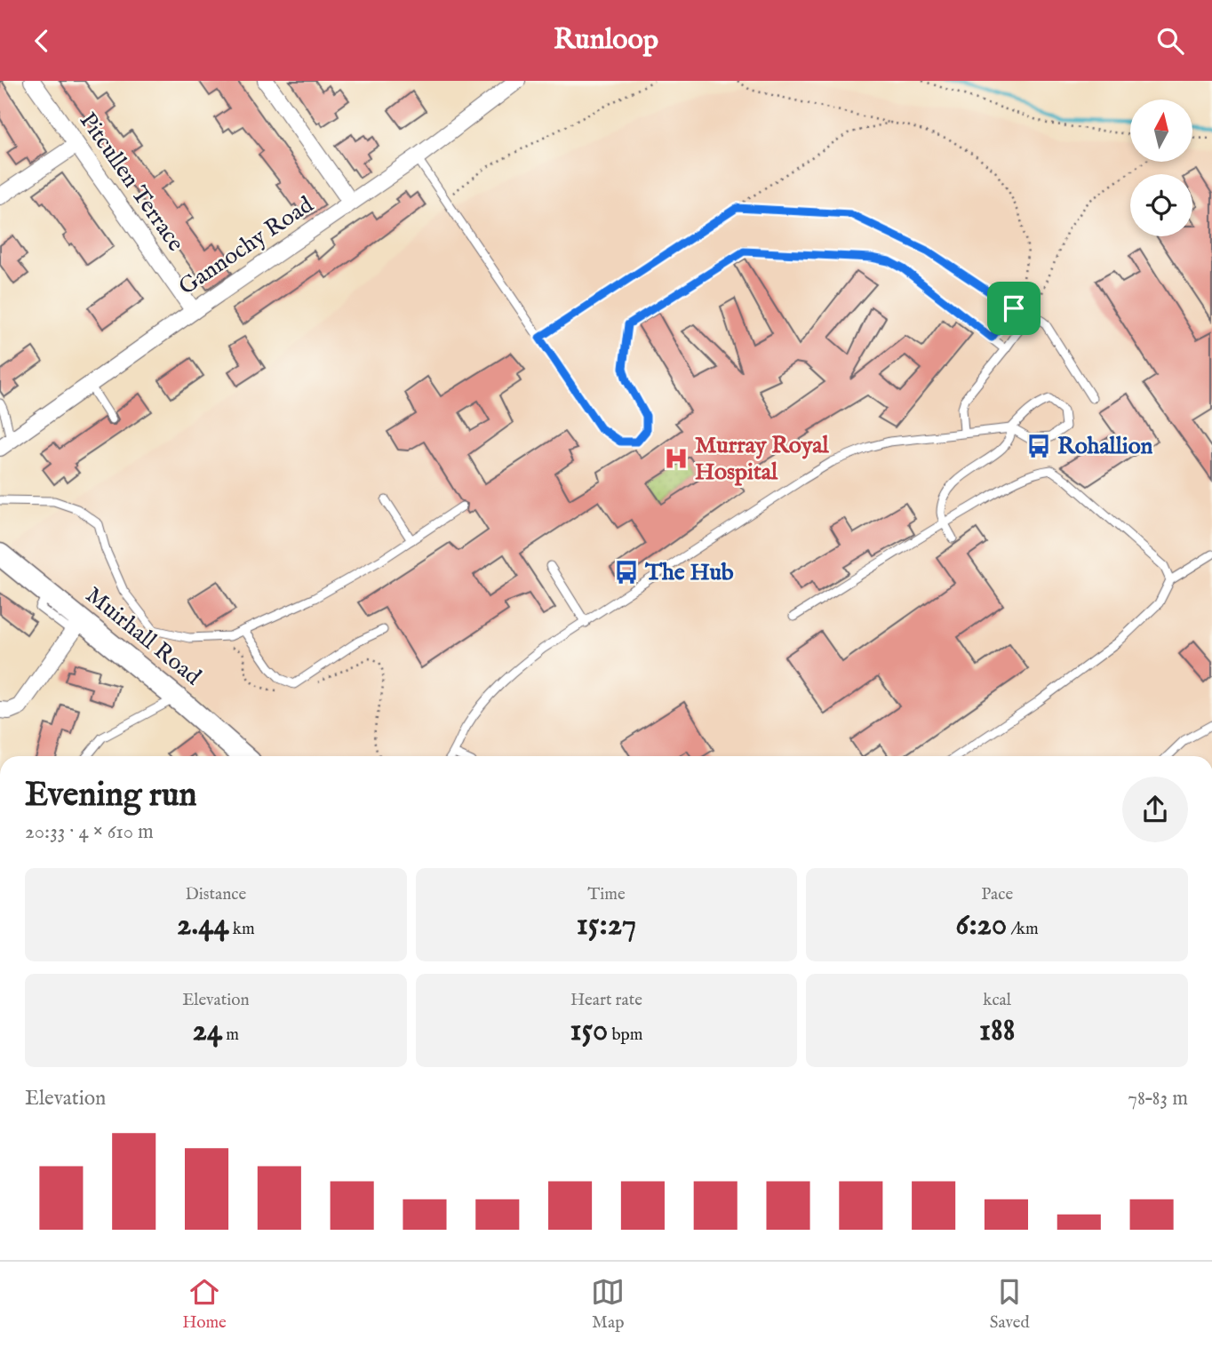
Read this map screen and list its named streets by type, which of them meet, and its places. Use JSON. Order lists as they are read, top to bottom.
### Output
{
  "streets": {
    "street": ["Pitcullen Terrace", "Gannochy Road", "Muirhall Road"]
  },
  "crossings": [
    ["Pitcullen Terrace", "Gannochy Road"]
  ],
  "places": {
    "bus stop": ["Rohallion", "The Hub"],
    "hospital": ["Murray Royal Hospital"]
  },
  "north": "top",
  "page": {
    "header": "Runloop",
    "heading": ["Evening run", "20:33 · 4 × 610 m"],
    "stats": [
      ["Distance", "2.44 km"],
      ["Time", "15:27"],
      ["Pace", "6:20 /km"],
      ["Elevation", "24 m"],
      ["Heart rate", "150 bpm"],
      ["kcal", "188"]
    ],
    "chart": ["Elevation", "78–83 m"],
    "tabs": ["Home", "Map", "Saved"]
  }
}
